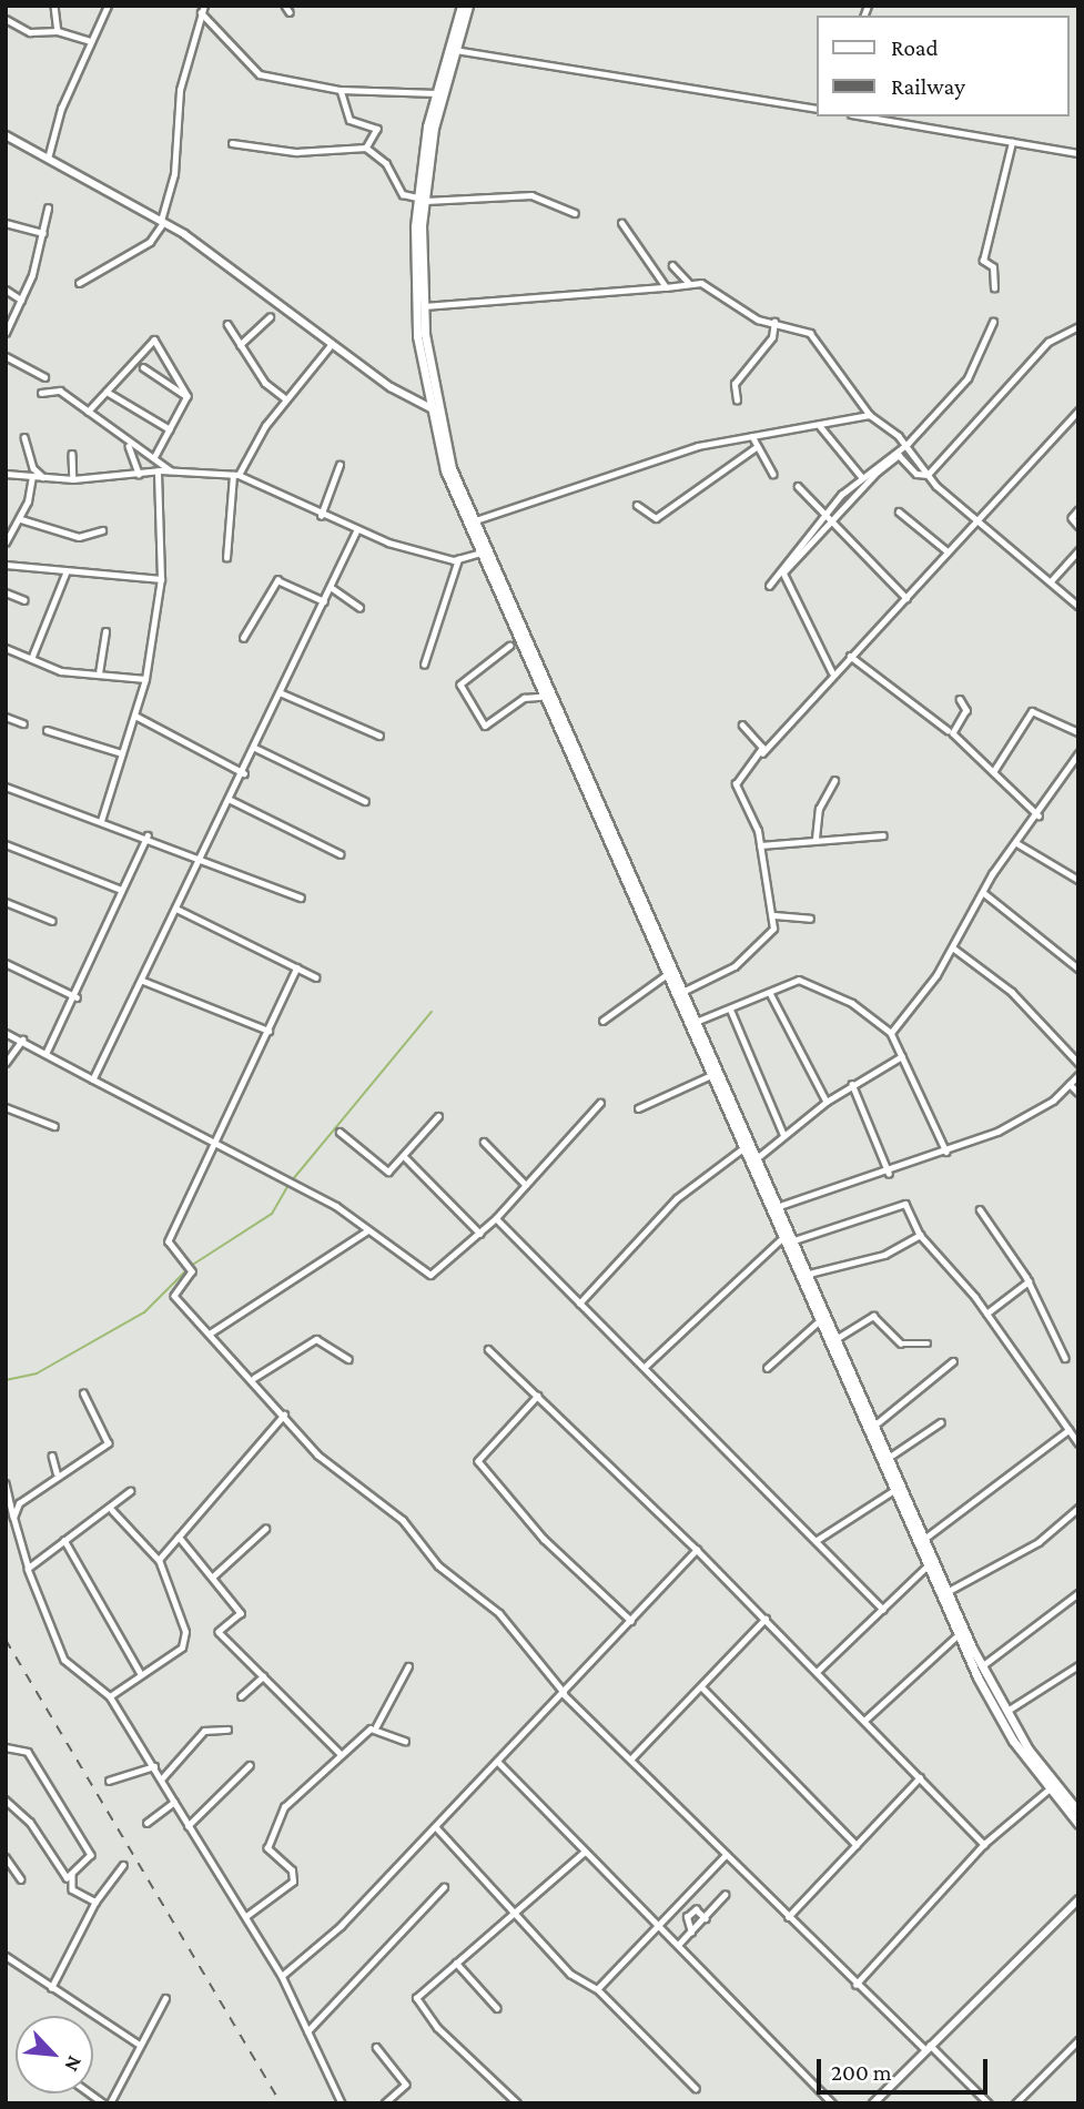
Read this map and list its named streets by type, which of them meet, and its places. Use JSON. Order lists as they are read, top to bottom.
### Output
{
  "legend": ["Road", "Railway"],
  "scale_bar": "200 m",
  "north": "bottom right"
}
